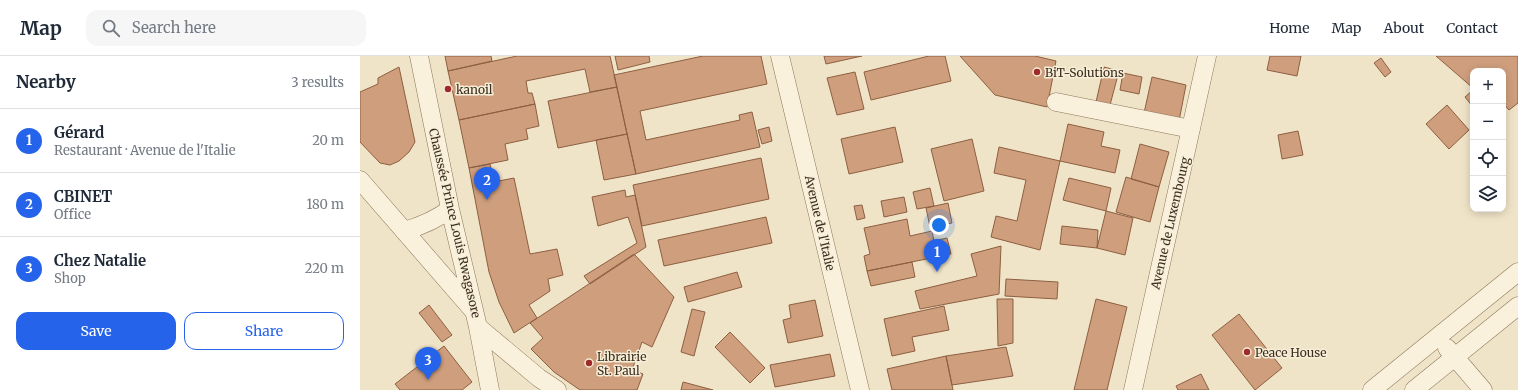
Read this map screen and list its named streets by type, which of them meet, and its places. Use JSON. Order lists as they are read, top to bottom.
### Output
{
  "streets": {
    "street": ["Chaussée Prince Louis Rwagasore", "Avenue de l'Italie", "Avenue de Luxembourg"]
  },
  "places": [
    "BiT-Solutions",
    "kanoil",
    "Peace House",
    "Librairie St. Paul"
  ],
  "page": {
    "header": "Map",
    "search": "Search here",
    "nav": [
      "Home",
      "Map",
      "About",
      "Contact"
    ],
    "heading": ["Nearby", "3 results"],
    "map_buttons": ["+", "−"],
    "list": [
      {
        "mark": "1",
        "name": "Gérard",
        "note": "Restaurant · Avenue de l'Italie",
        "value": "20 m"
      },
      {
        "mark": "2",
        "name": "CBINET",
        "note": "Office",
        "value": "180 m"
      },
      {
        "mark": "3",
        "name": "Chez Natalie",
        "note": "Shop",
        "value": "220 m"
      }
    ],
    "pins": ["2", "1", "3"],
    "buttons": ["Save", "Share"]
  }
}
